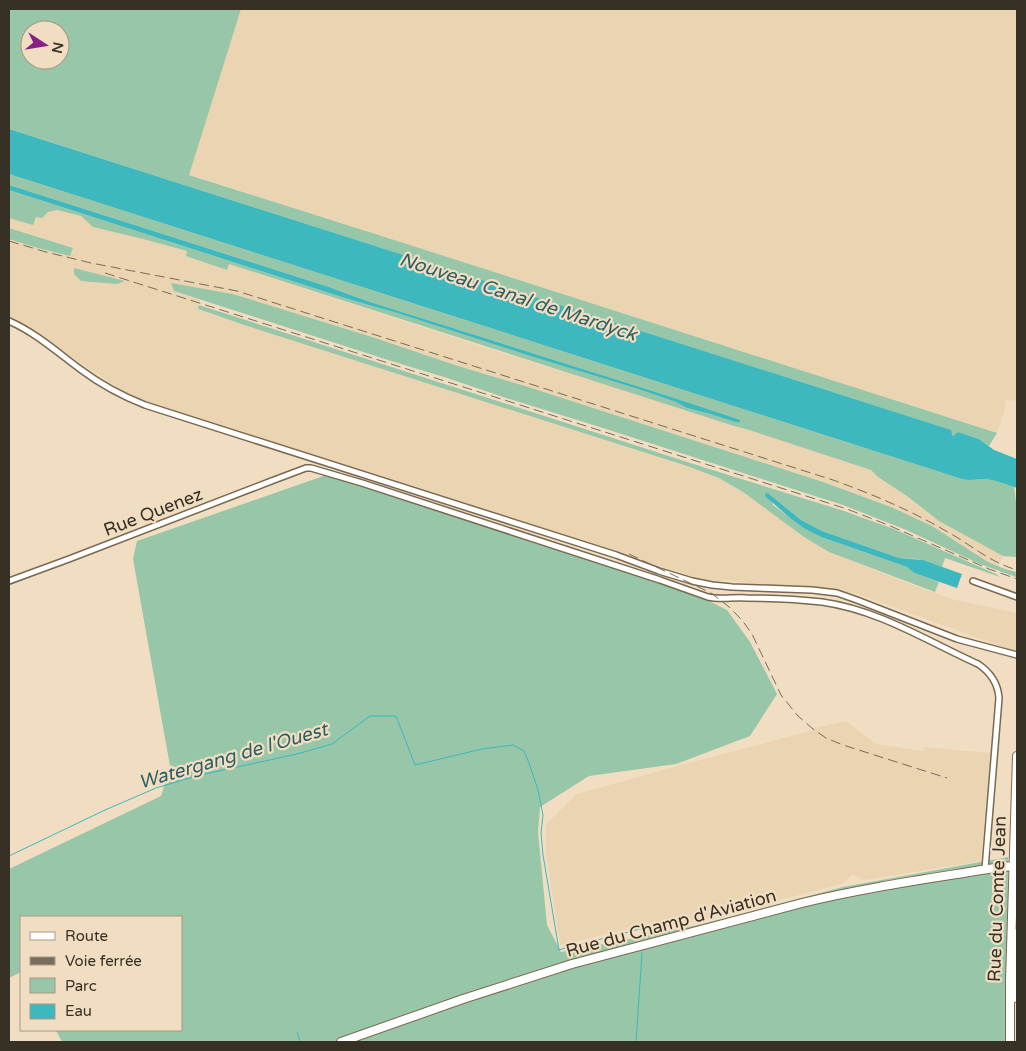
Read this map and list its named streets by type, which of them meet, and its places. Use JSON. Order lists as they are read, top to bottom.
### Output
{
  "streets": {
    "street": ["Rue Quenez", "Rue du Comte Jean", "Rue du Champ d'Aviation"]
  },
  "crossings": [
    ["Rue Quenez", "Rue du Champ d'Aviation"],
    ["Rue du Comte Jean", "Rue du Champ d'Aviation"]
  ],
  "water": ["Nouveau Canal de Mardyck", "Watergang de l'Ouest"],
  "legend": [
    "Route",
    "Voie ferrée",
    "Parc",
    "Eau"
  ],
  "north": "right"
}
